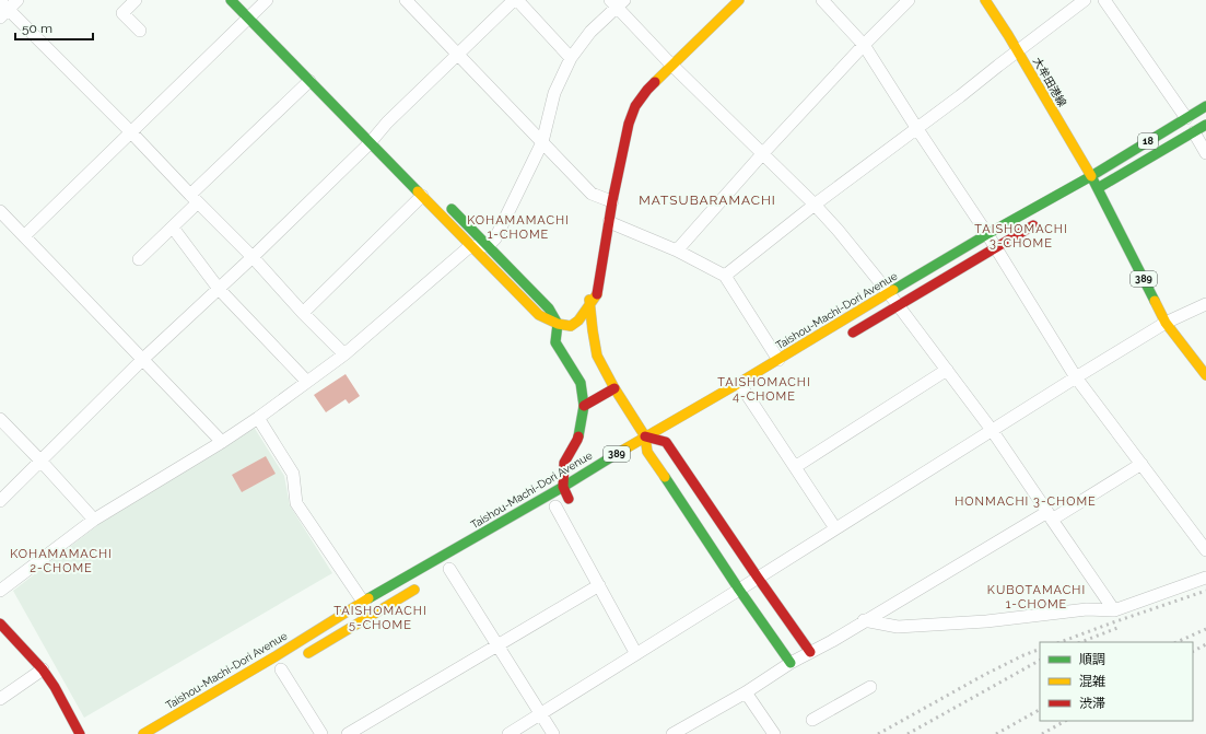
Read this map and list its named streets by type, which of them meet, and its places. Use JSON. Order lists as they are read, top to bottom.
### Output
{
  "streets": {
    "main road": [
      "大牟田港線",
      "18",
      "389",
      "Taishou-Machi-Dori Avenue"
    ]
  },
  "crossings": [
    ["大牟田港線", "18"],
    ["大牟田港線", "389"],
    ["大牟田港線", "Taishou-Machi-Dori Avenue"],
    ["18", "389"],
    ["18", "Taishou-Machi-Dori Avenue"],
    ["389", "Taishou-Machi-Dori Avenue"]
  ],
  "districts": [
    "MATSUBARAMACHI",
    "KOHAMAMACHI 1-CHOME",
    "TAISHOMACHI 3-CHOME",
    "TAISHOMACHI 4-CHOME",
    "HONMACHI 3-CHOME",
    "KOHAMAMACHI 2-CHOME",
    "KUBOTAMACHI 1-CHOME",
    "TAISHOMACHI 5-CHOME"
  ],
  "legend": ["順調", "混雑", "渋滞"],
  "scale_bar": "50 m"
}
